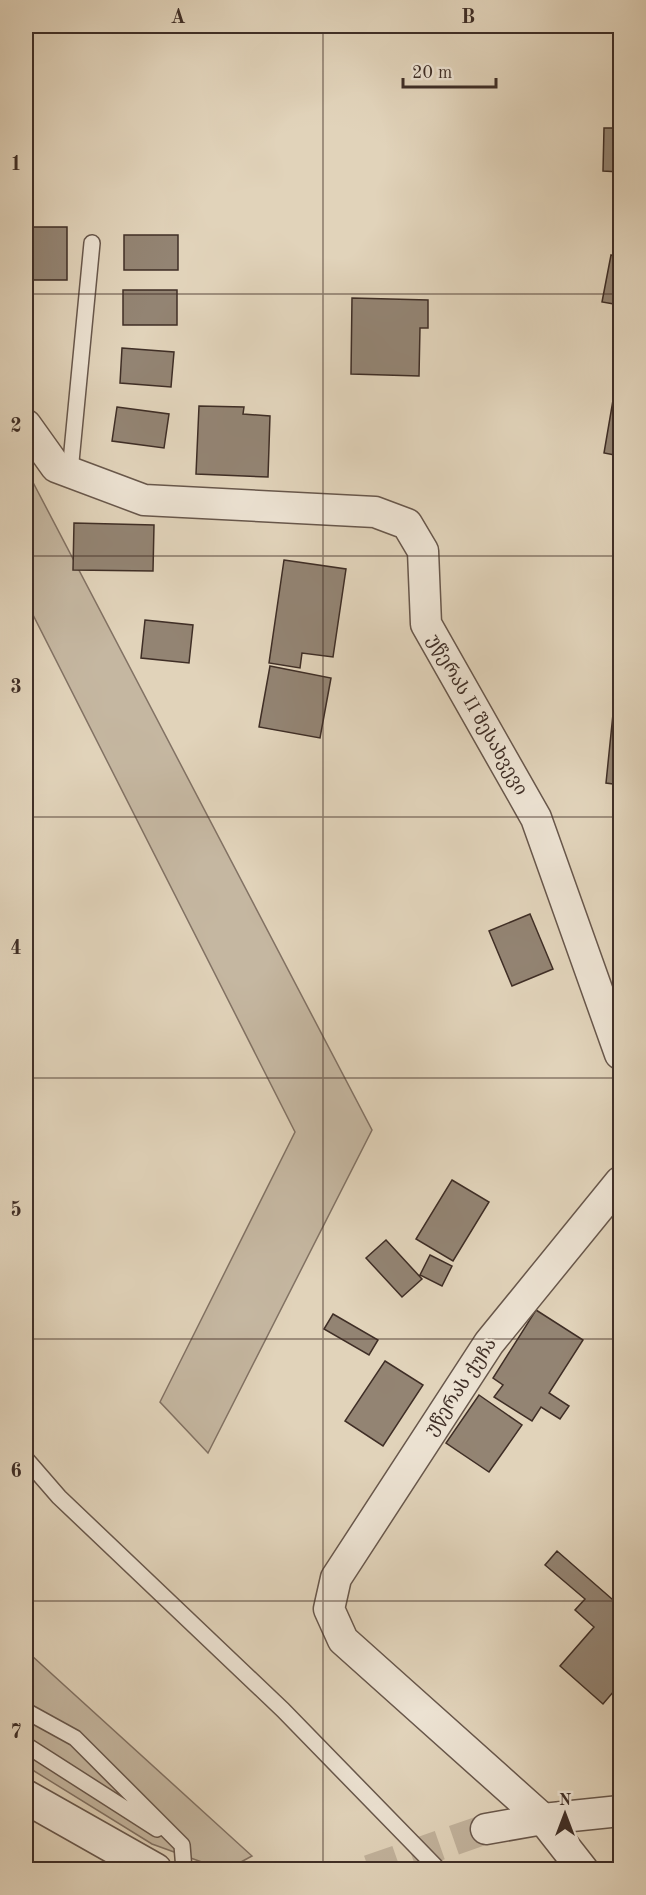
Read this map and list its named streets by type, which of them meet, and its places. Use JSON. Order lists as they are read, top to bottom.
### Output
{
  "streets": {
    "street": ["უწერას II შესახვევი", "უწერას ქუჩა"]
  },
  "scale_bar": "20 m",
  "north": "top",
  "grid": {
    "columns": ["A", "B"],
    "rows": [
      "1",
      "2",
      "3",
      "4",
      "5",
      "6",
      "7"
    ]
  }
}
